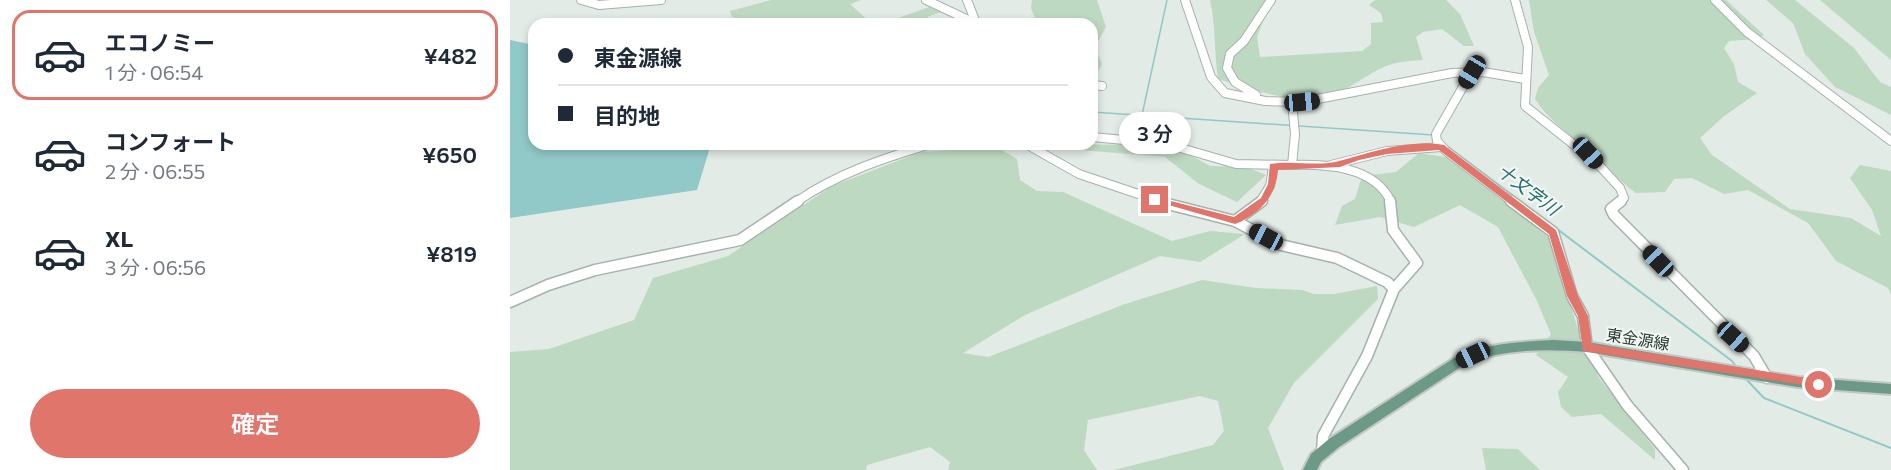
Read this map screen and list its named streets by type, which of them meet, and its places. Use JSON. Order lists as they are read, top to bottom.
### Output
{
  "streets": {
    "main road": ["東金源線"]
  },
  "water": ["十文字川"],
  "page": {
    "list": [
      {
        "name": "エコノミー",
        "note": "1 分 · 06:54",
        "value": "¥482"
      },
      {
        "name": "コンフォート",
        "note": "2 分 · 06:55",
        "value": "¥650"
      },
      {
        "name": "XL",
        "note": "3 分 · 06:56",
        "value": "¥819"
      }
    ],
    "banner": ["東金源線", "目的地"],
    "bubble": "3 分",
    "buttons": "確定"
  }
}
